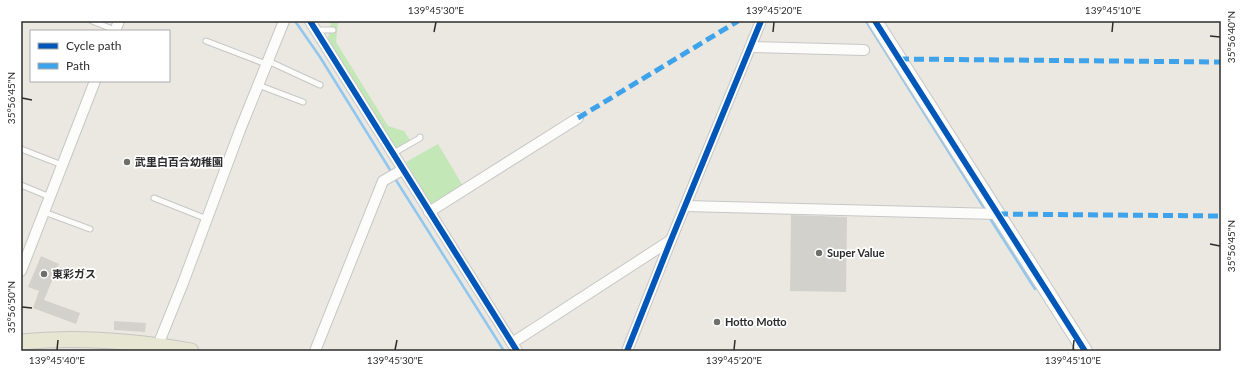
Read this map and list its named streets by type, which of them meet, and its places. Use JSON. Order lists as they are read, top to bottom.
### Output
{
  "places": [
    "武里白百合幼稚園",
    "Super Value",
    "東彩ガス",
    "Hotto Motto"
  ],
  "legend": ["Cycle path", "Path"],
  "coordinates": [
    "139°45'30\"E",
    "139°45'20\"E",
    "139°45'10\"E",
    "35°56'40\"N",
    "35°56'45\"N",
    "35°56'50\"N",
    "139°45'40\"E"
  ]
}
